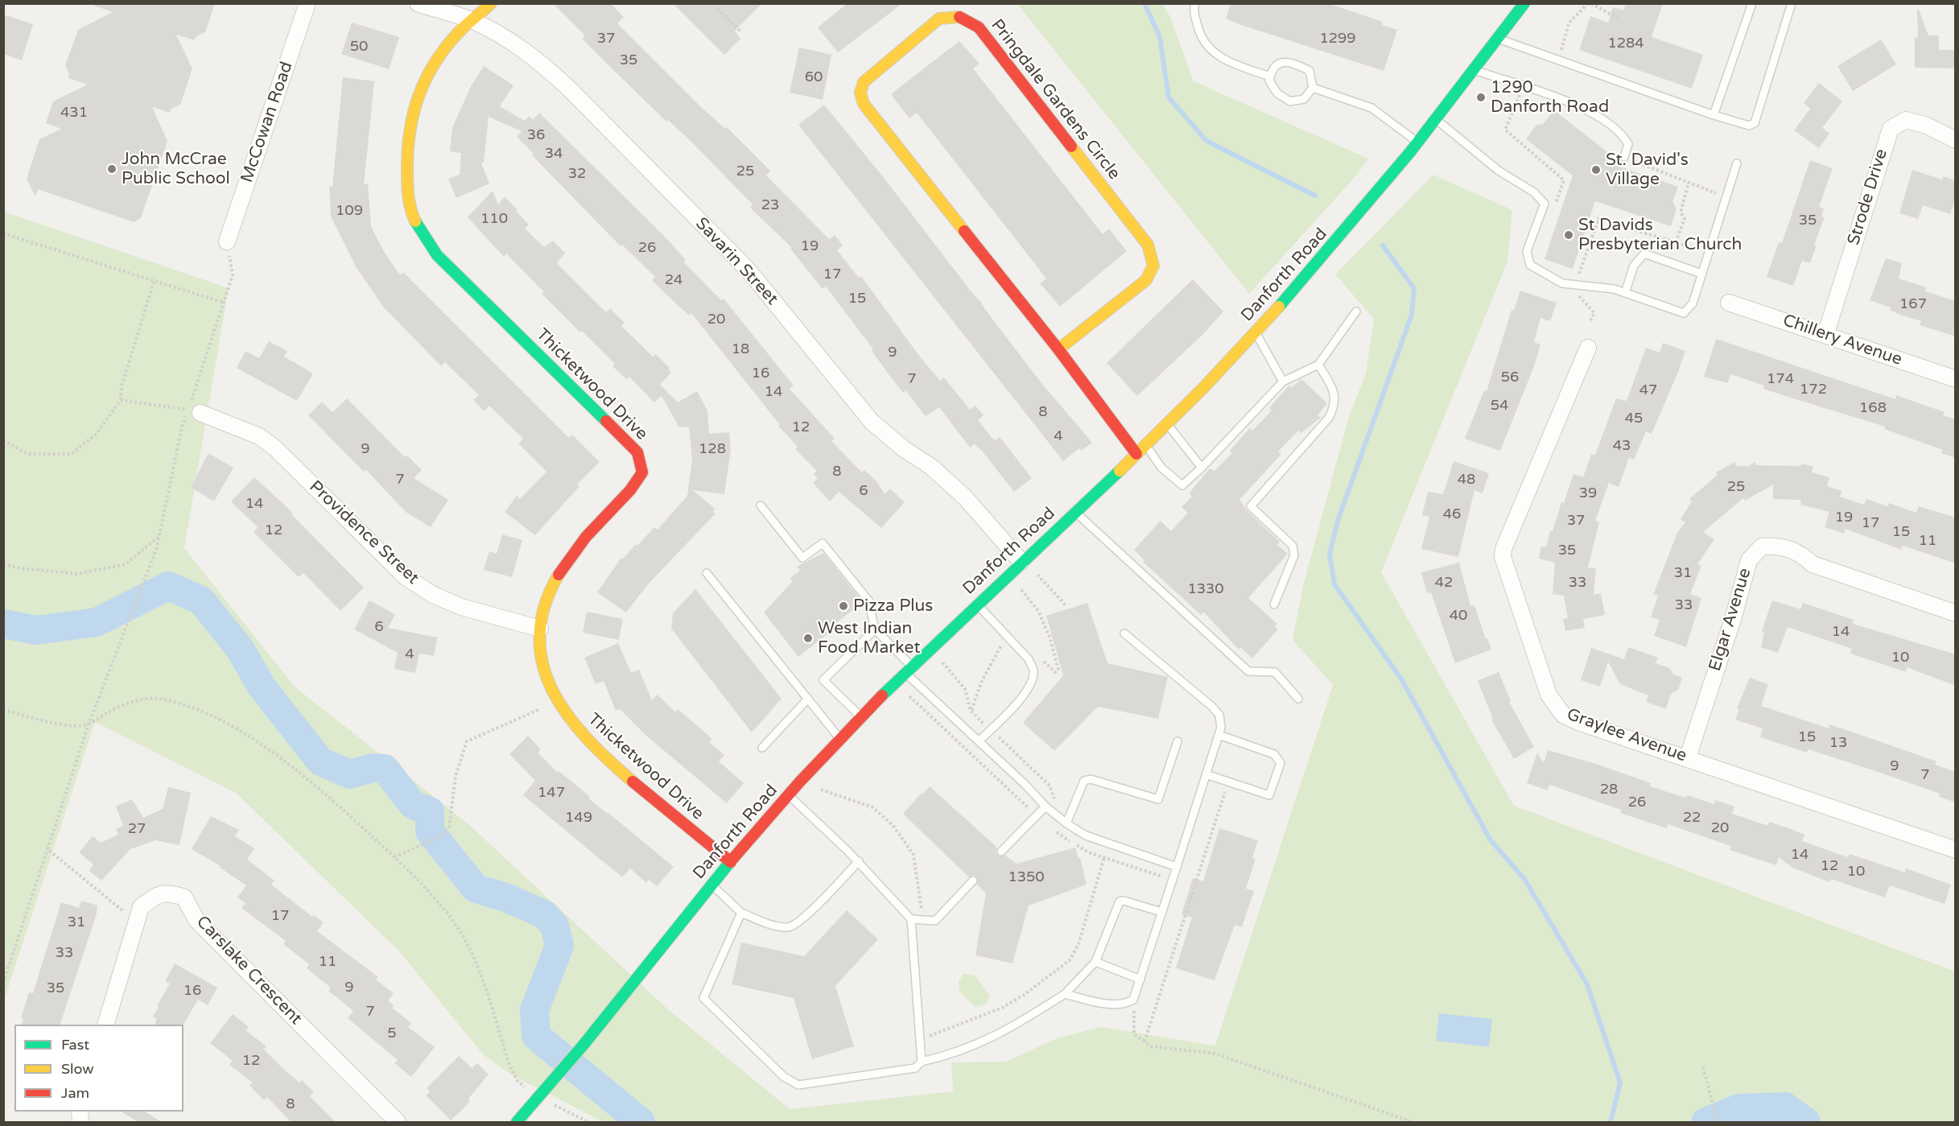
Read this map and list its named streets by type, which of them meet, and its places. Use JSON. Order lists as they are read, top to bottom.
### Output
{
  "streets": {
    "street": [
      "Pringdale Gardens Circle",
      "McCowan Road",
      "Strode Drive",
      "Savarin Street",
      "Danforth Road",
      "Chillery Avenue",
      "Thicketwood Drive",
      "Providence Street",
      "Elgar Avenue",
      "Graylee Avenue",
      "Carslake Crescent"
    ]
  },
  "crossings": [
    ["Pringdale Gardens Circle", "Danforth Road"],
    ["Strode Drive", "Chillery Avenue"],
    ["Savarin Street", "Danforth Road"],
    ["Savarin Street", "Thicketwood Drive"],
    ["Danforth Road", "Thicketwood Drive"],
    ["Thicketwood Drive", "Providence Street"],
    ["Elgar Avenue", "Graylee Avenue"]
  ],
  "places": [
    "1290 Danforth Road",
    "John McCrae Public School",
    "St. David's Village",
    "St Davids Presbyterian Church",
    "Pizza Plus",
    "West Indian Food Market"
  ],
  "house_numbers": [
    "37",
    "1299",
    "1284",
    "50",
    "35",
    "60",
    "431",
    "36",
    "34",
    "25",
    "32",
    "23",
    "109",
    "110",
    "35",
    "19",
    "26",
    "17",
    "24",
    "15",
    "167",
    "20",
    "18",
    "9",
    "16",
    "56",
    "7",
    "174",
    "172",
    "47",
    "14",
    "54",
    "168",
    "8",
    "45",
    "12",
    "4",
    "43",
    "9",
    "128",
    "8",
    "7",
    "48",
    "25",
    "6",
    "39",
    "14",
    "46",
    "19",
    "37",
    "17",
    "12",
    "15",
    "11",
    "35",
    "31",
    "42",
    "33",
    "1330",
    "33",
    "40",
    "6",
    "14",
    "4",
    "10",
    "15",
    "13",
    "9",
    "7",
    "28",
    "147",
    "26",
    "149",
    "22",
    "20",
    "27",
    "14",
    "12",
    "10",
    "1350",
    "17",
    "31",
    "33",
    "11",
    "9",
    "35",
    "16",
    "7",
    "5",
    "12",
    "8"
  ],
  "legend": ["Fast", "Slow", "Jam"]
}
